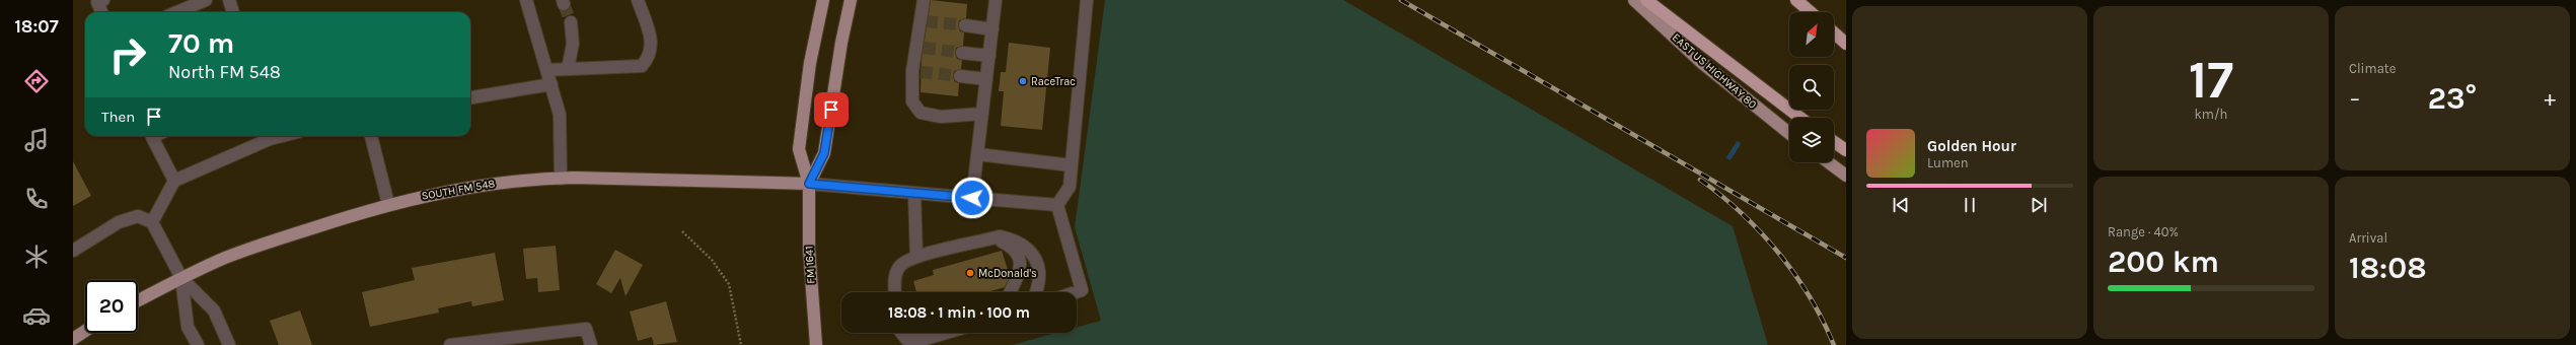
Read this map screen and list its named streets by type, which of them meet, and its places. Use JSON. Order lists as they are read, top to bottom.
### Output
{
  "streets": {
    "main road": ["EAST US HIGHWAY 80", "SOUTH FM 548", "FM 1641"]
  },
  "crossings": [
    ["SOUTH FM 548", "FM 1641"]
  ],
  "places": ["RaceTrac", "McDonald's"],
  "north": "top right",
  "page": {
    "tabs": "18:07",
    "tile": [
      ["17", "km/h"],
      "Climate",
      ["Range · 40%", "200 km"],
      ["Arrival", "18:08"]
    ],
    "turn": ["70 m", "North FM 548"],
    "heat": ["−", "23°", "+"],
    "then": "Then",
    "song": ["Golden Hour", "Lumen"],
    "limit": "20",
    "trip": "18:08 · 1 min · 100 m"
  }
}
